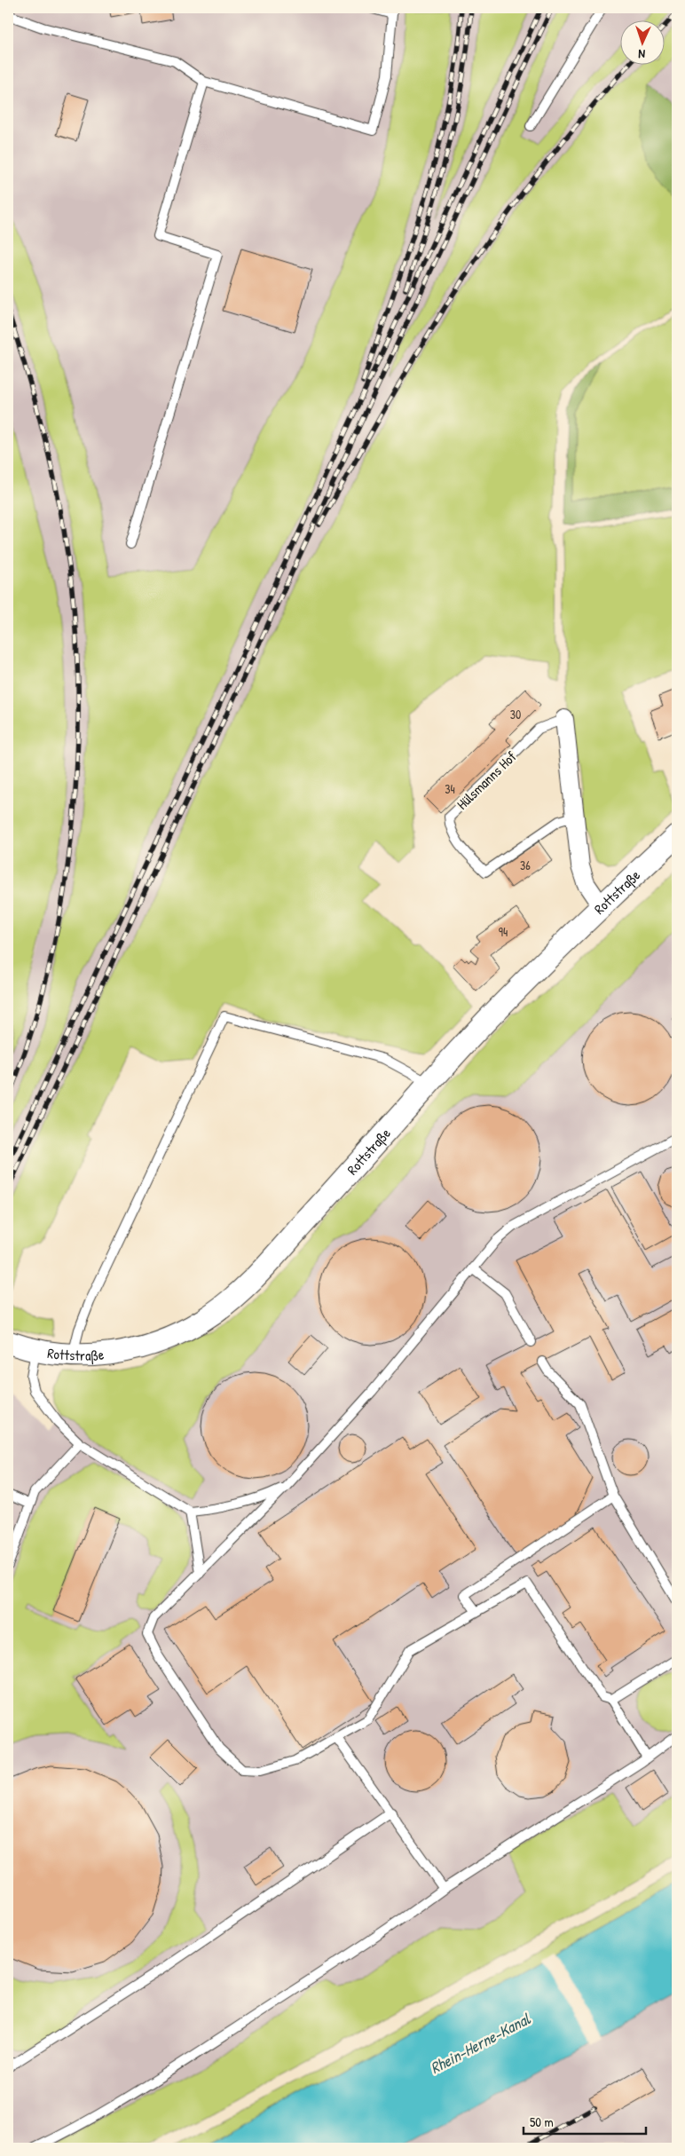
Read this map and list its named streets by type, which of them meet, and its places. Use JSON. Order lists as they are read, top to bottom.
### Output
{
  "streets": {
    "street": ["Hülsmanns Hof", "Rottstraße"]
  },
  "crossings": [
    ["Hülsmanns Hof", "Rottstraße"]
  ],
  "water": ["Rhein-Herne-Kanal"],
  "house_numbers": [
    "30",
    "34",
    "36",
    "94"
  ],
  "scale_bar": "50 m",
  "north": "bottom"
}
